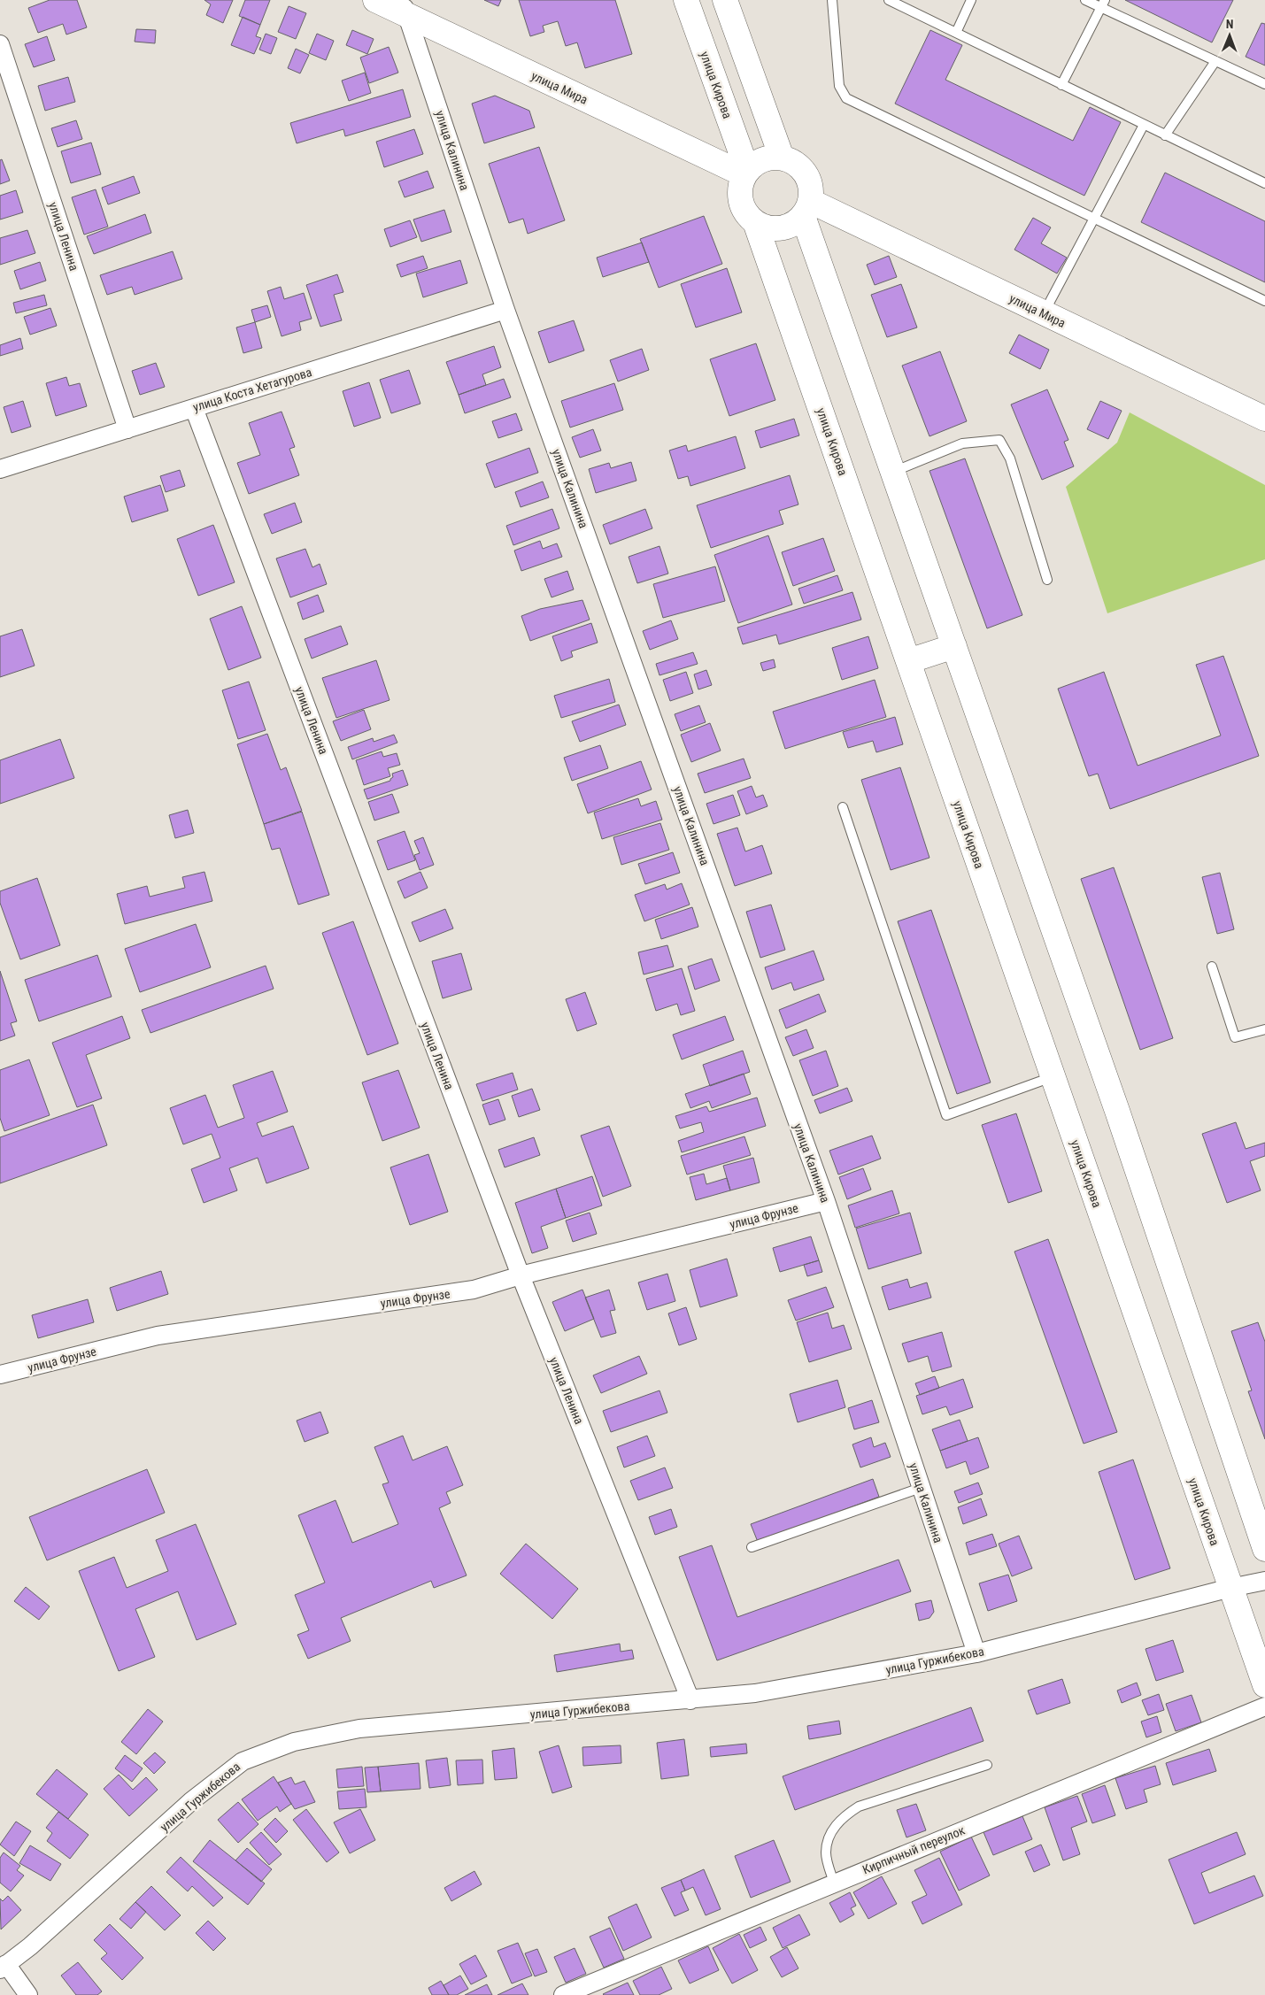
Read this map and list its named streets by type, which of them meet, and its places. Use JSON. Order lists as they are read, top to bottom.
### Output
{
  "streets": {
    "street": [
      "улица Кирова",
      "улица Мира",
      "улица Калинина",
      "улица Ленина",
      "улица Коста Хетагурова",
      "улица Фрунзе",
      "улица Гуржибекова",
      "Кирпичный переулок"
    ]
  },
  "crossings": [
    ["улица Кирова", "улица Мира"],
    ["улица Кирова", "улица Гуржибекова"],
    ["улица Мира", "улица Калинина"],
    ["улица Калинина", "улица Коста Хетагурова"],
    ["улица Калинина", "улица Фрунзе"],
    ["улица Калинина", "улица Гуржибекова"],
    ["улица Ленина", "улица Коста Хетагурова"],
    ["улица Ленина", "улица Фрунзе"],
    ["улица Ленина", "улица Гуржибекова"]
  ],
  "north": "top"
}
